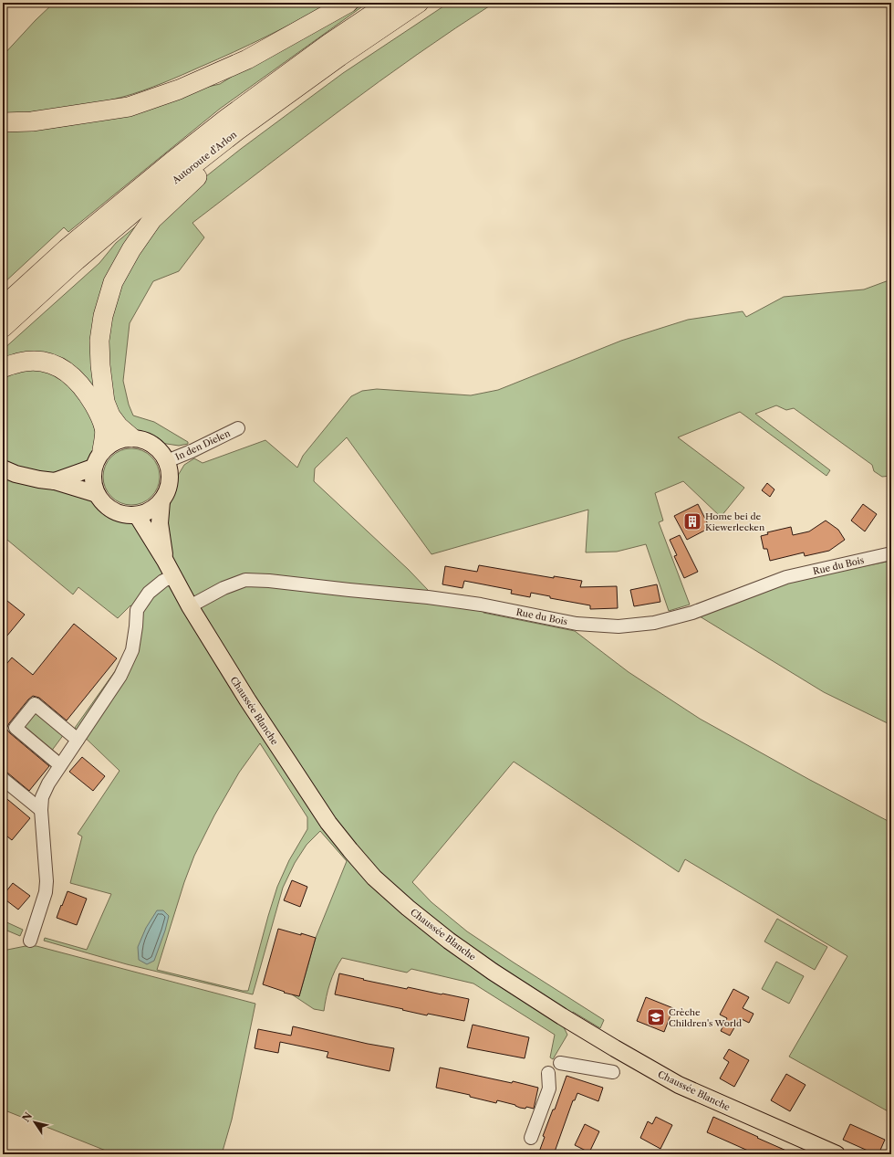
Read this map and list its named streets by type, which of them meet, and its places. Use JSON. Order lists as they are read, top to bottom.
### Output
{
  "streets": {
    "highway": ["Autoroute d'Arlon"],
    "main road": ["Chaussée Blanche"],
    "street": ["In den Dielen", "Rue du Bois"]
  },
  "crossings": [
    ["In den Dielen", "Chaussée Blanche"],
    ["Rue du Bois", "Chaussée Blanche"]
  ],
  "places": {
    "building": ["Home bei de Kiewerlecken"],
    "school or university": ["Crèche Children's World"]
  },
  "north": "top left"
}
